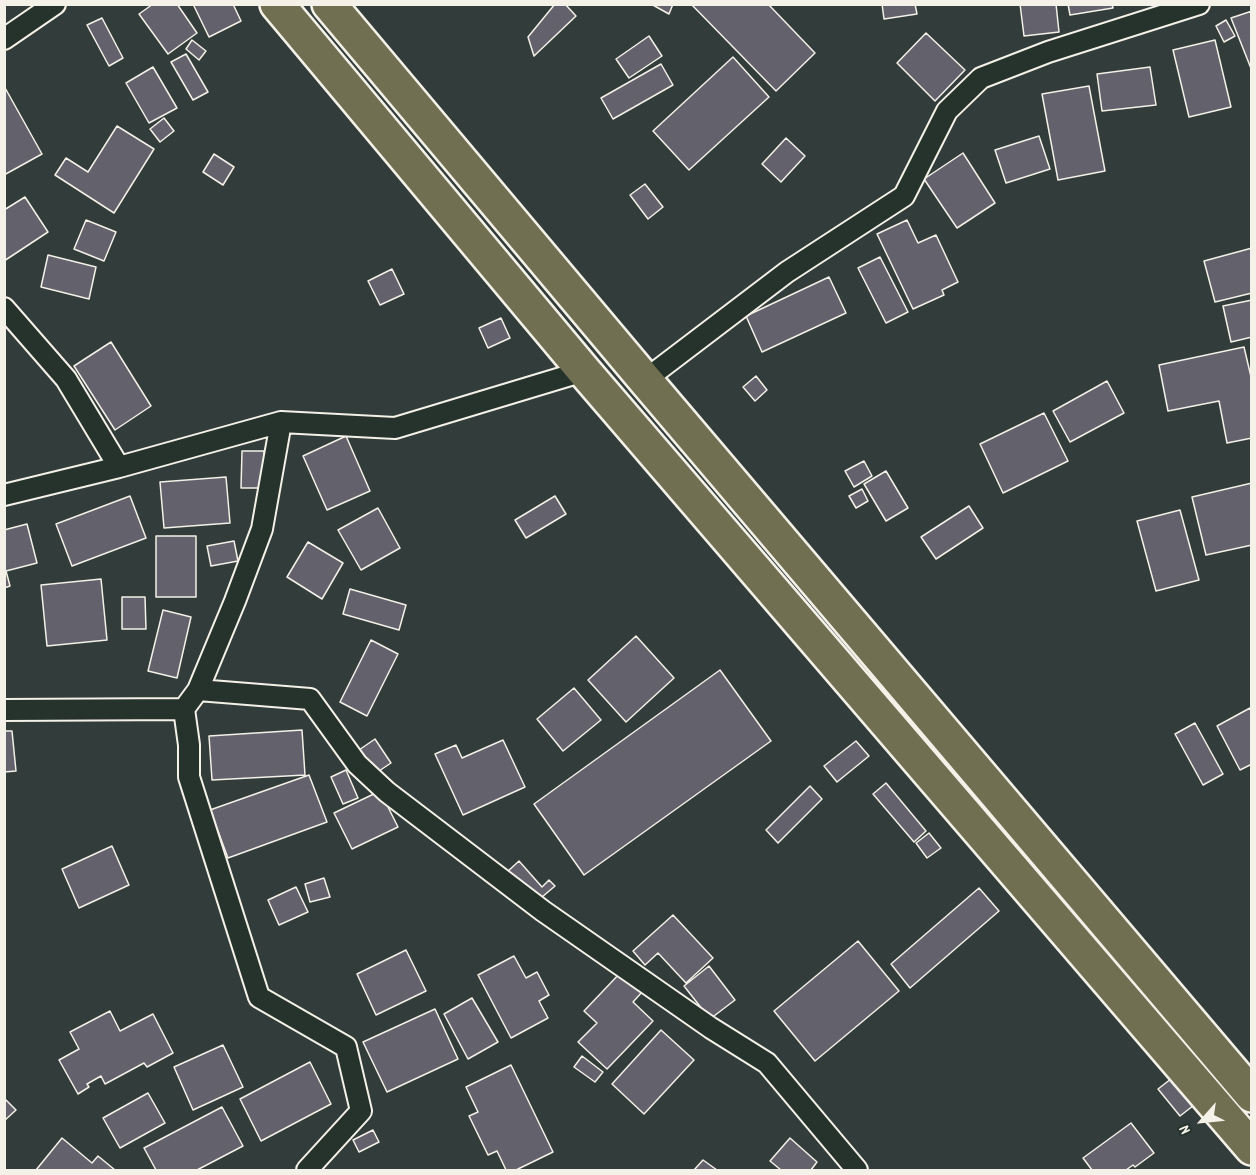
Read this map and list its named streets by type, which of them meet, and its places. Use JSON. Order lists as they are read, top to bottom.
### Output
{
  "north": "bottom left"
}
